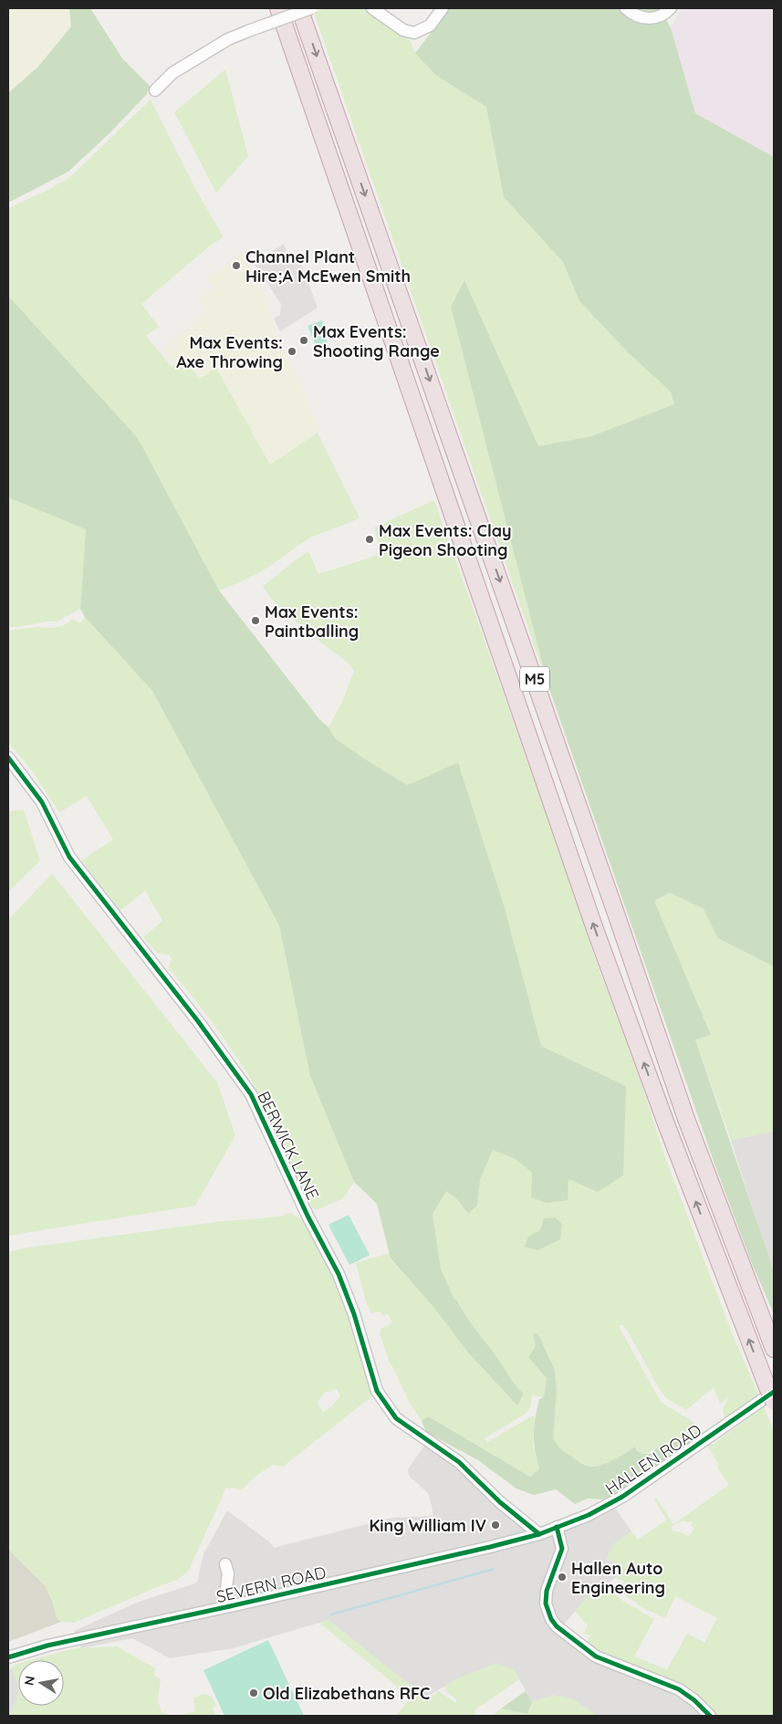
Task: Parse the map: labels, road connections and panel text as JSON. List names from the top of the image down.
{
  "streets": {
    "highway": ["M5"],
    "street": ["BERWICK LANE", "HALLEN ROAD", "SEVERN ROAD"]
  },
  "crossings": [
    ["M5", "HALLEN ROAD"],
    ["BERWICK LANE", "HALLEN ROAD"],
    ["BERWICK LANE", "SEVERN ROAD"],
    ["HALLEN ROAD", "SEVERN ROAD"]
  ],
  "places": [
    "Channel Plant Hire;A McEwen Smith",
    "Max Events: Shooting Range",
    "Max Events: Axe Throwing",
    "Max Events: Clay Pigeon Shooting",
    "Max Events: Paintballing",
    "King William IV",
    "Hallen Auto Engineering",
    "Old Elizabethans RFC"
  ],
  "north": "left"
}
